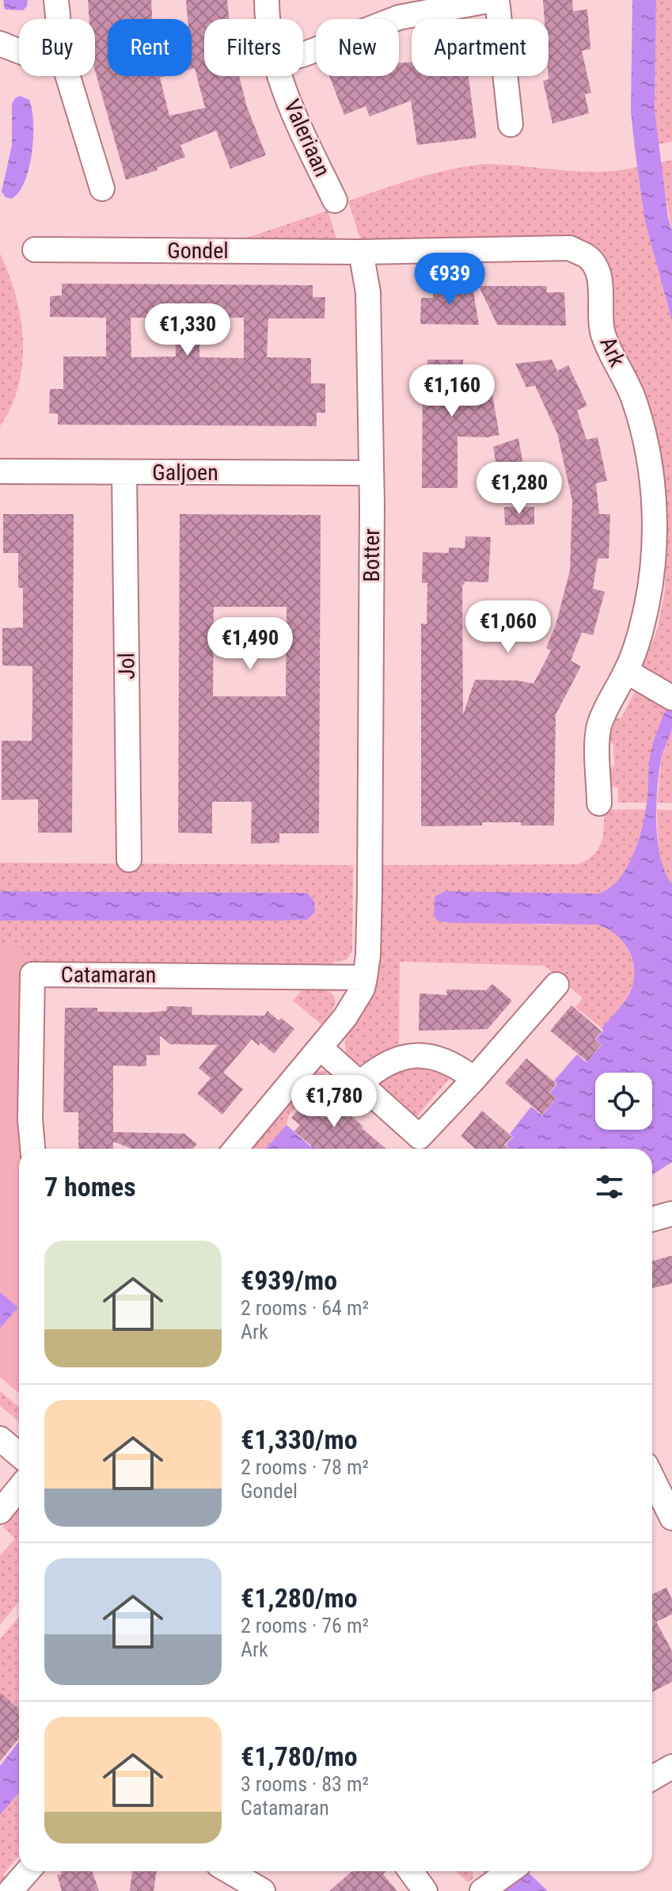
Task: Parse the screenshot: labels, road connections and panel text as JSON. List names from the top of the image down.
{
  "streets": {
    "street": [
      "Valeriaan",
      "Gondel",
      "Ark",
      "Galjoen",
      "Botter",
      "Jol",
      "Catamaran"
    ]
  },
  "crossings": [
    ["Gondel", "Ark"],
    ["Gondel", "Botter"],
    ["Ark", "Botter"],
    ["Galjoen", "Botter"],
    ["Galjoen", "Jol"],
    ["Botter", "Catamaran"]
  ],
  "page": {
    "chip": [
      "Buy",
      "Rent",
      "Filters",
      "New",
      "Apartment"
    ],
    "price": [
      "€939",
      "€1,330",
      "€1,160",
      "€1,280",
      "€1,060",
      "€1,490",
      "€1,780"
    ],
    "heading": "7 homes",
    "list": [
      {
        "name": "€939/mo",
        "note": "2 rooms · 64 m² · Ark"
      },
      {
        "name": "€1,330/mo",
        "note": "2 rooms · 78 m² · Gondel"
      },
      {
        "name": "€1,280/mo",
        "note": "2 rooms · 76 m² · Ark"
      },
      {
        "name": "€1,780/mo",
        "note": "3 rooms · 83 m² · Catamaran"
      }
    ]
  }
}
